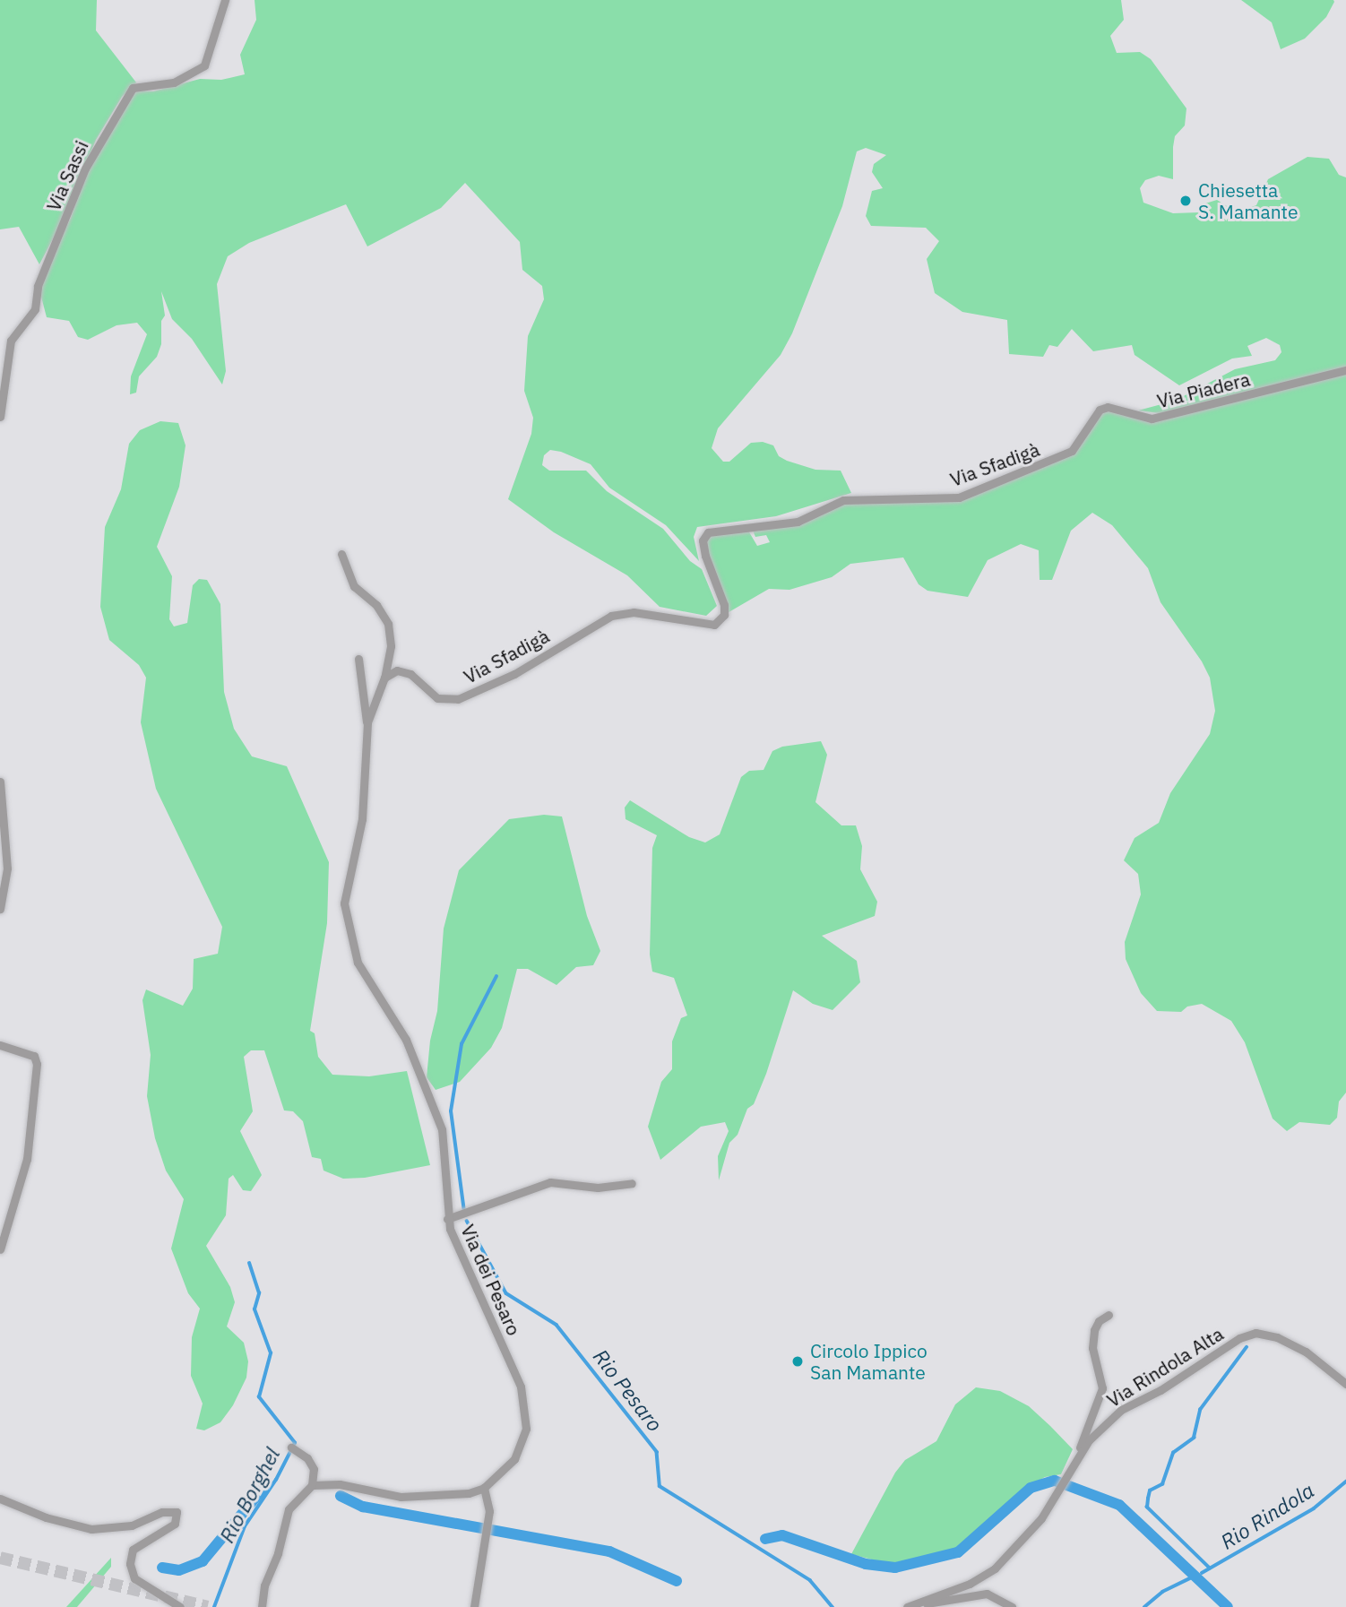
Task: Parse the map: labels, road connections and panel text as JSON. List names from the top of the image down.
{
  "streets": {
    "street": [
      "Via Sassi",
      "Via Piadera",
      "Via Sfadigà",
      "Via dei Pesaro",
      "Via Rindola Alta"
    ]
  },
  "crossings": [
    ["Via Piadera", "Via Sfadigà"]
  ],
  "water": ["Rio Pesaro", "Rio Borghel", "Rio Rindola"],
  "places": ["Chiesetta S. Mamante", "Circolo Ippico San Mamante"]
}
